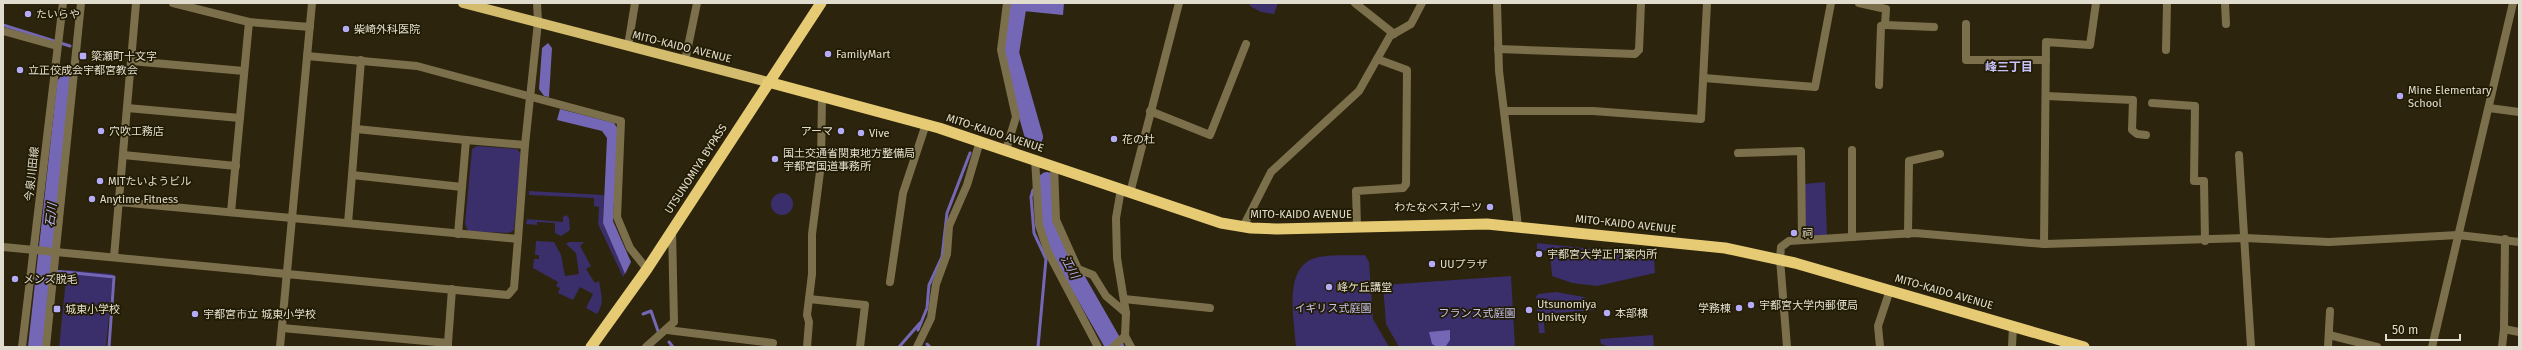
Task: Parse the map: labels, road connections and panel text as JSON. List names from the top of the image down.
{
  "streets": {
    "highway": ["MITO-KAIDO AVENUE", "UTSUNOMIYA BYPASS"],
    "street": ["今泉川田線"]
  },
  "crossings": [
    ["MITO-KAIDO AVENUE", "UTSUNOMIYA BYPASS"]
  ],
  "districts": ["峰三丁目"],
  "water": ["石川", "江川"],
  "parks": ["イギリス式庭園", "フランス式庭園"],
  "places": {
    "other": [
      "たいらや",
      "柴崎外科医院",
      "FamilyMart",
      "立正佼成会宇都宮教会",
      "Mine Elementary School",
      "穴吹工務店",
      "アーマ",
      "Vive",
      "花の杜",
      "国土交通省関東地方整備局 宇都宮国道事務所",
      "MITたいようビル",
      "Anytime Fitness",
      "わたなべスポーツ",
      "祠",
      "宇都宮大学正門案内所",
      "UUプラザ",
      "メンズ脱毛",
      "峰ケ丘講堂",
      "宇都宮大学内郵便局",
      "学務棟",
      "Utsunomiya University",
      "本部棟",
      "宇都宮市立 城東小学校"
    ],
    "transit": ["簗瀬町十文字", "城東小学校"]
  },
  "scale_bar": "50 m"
}
